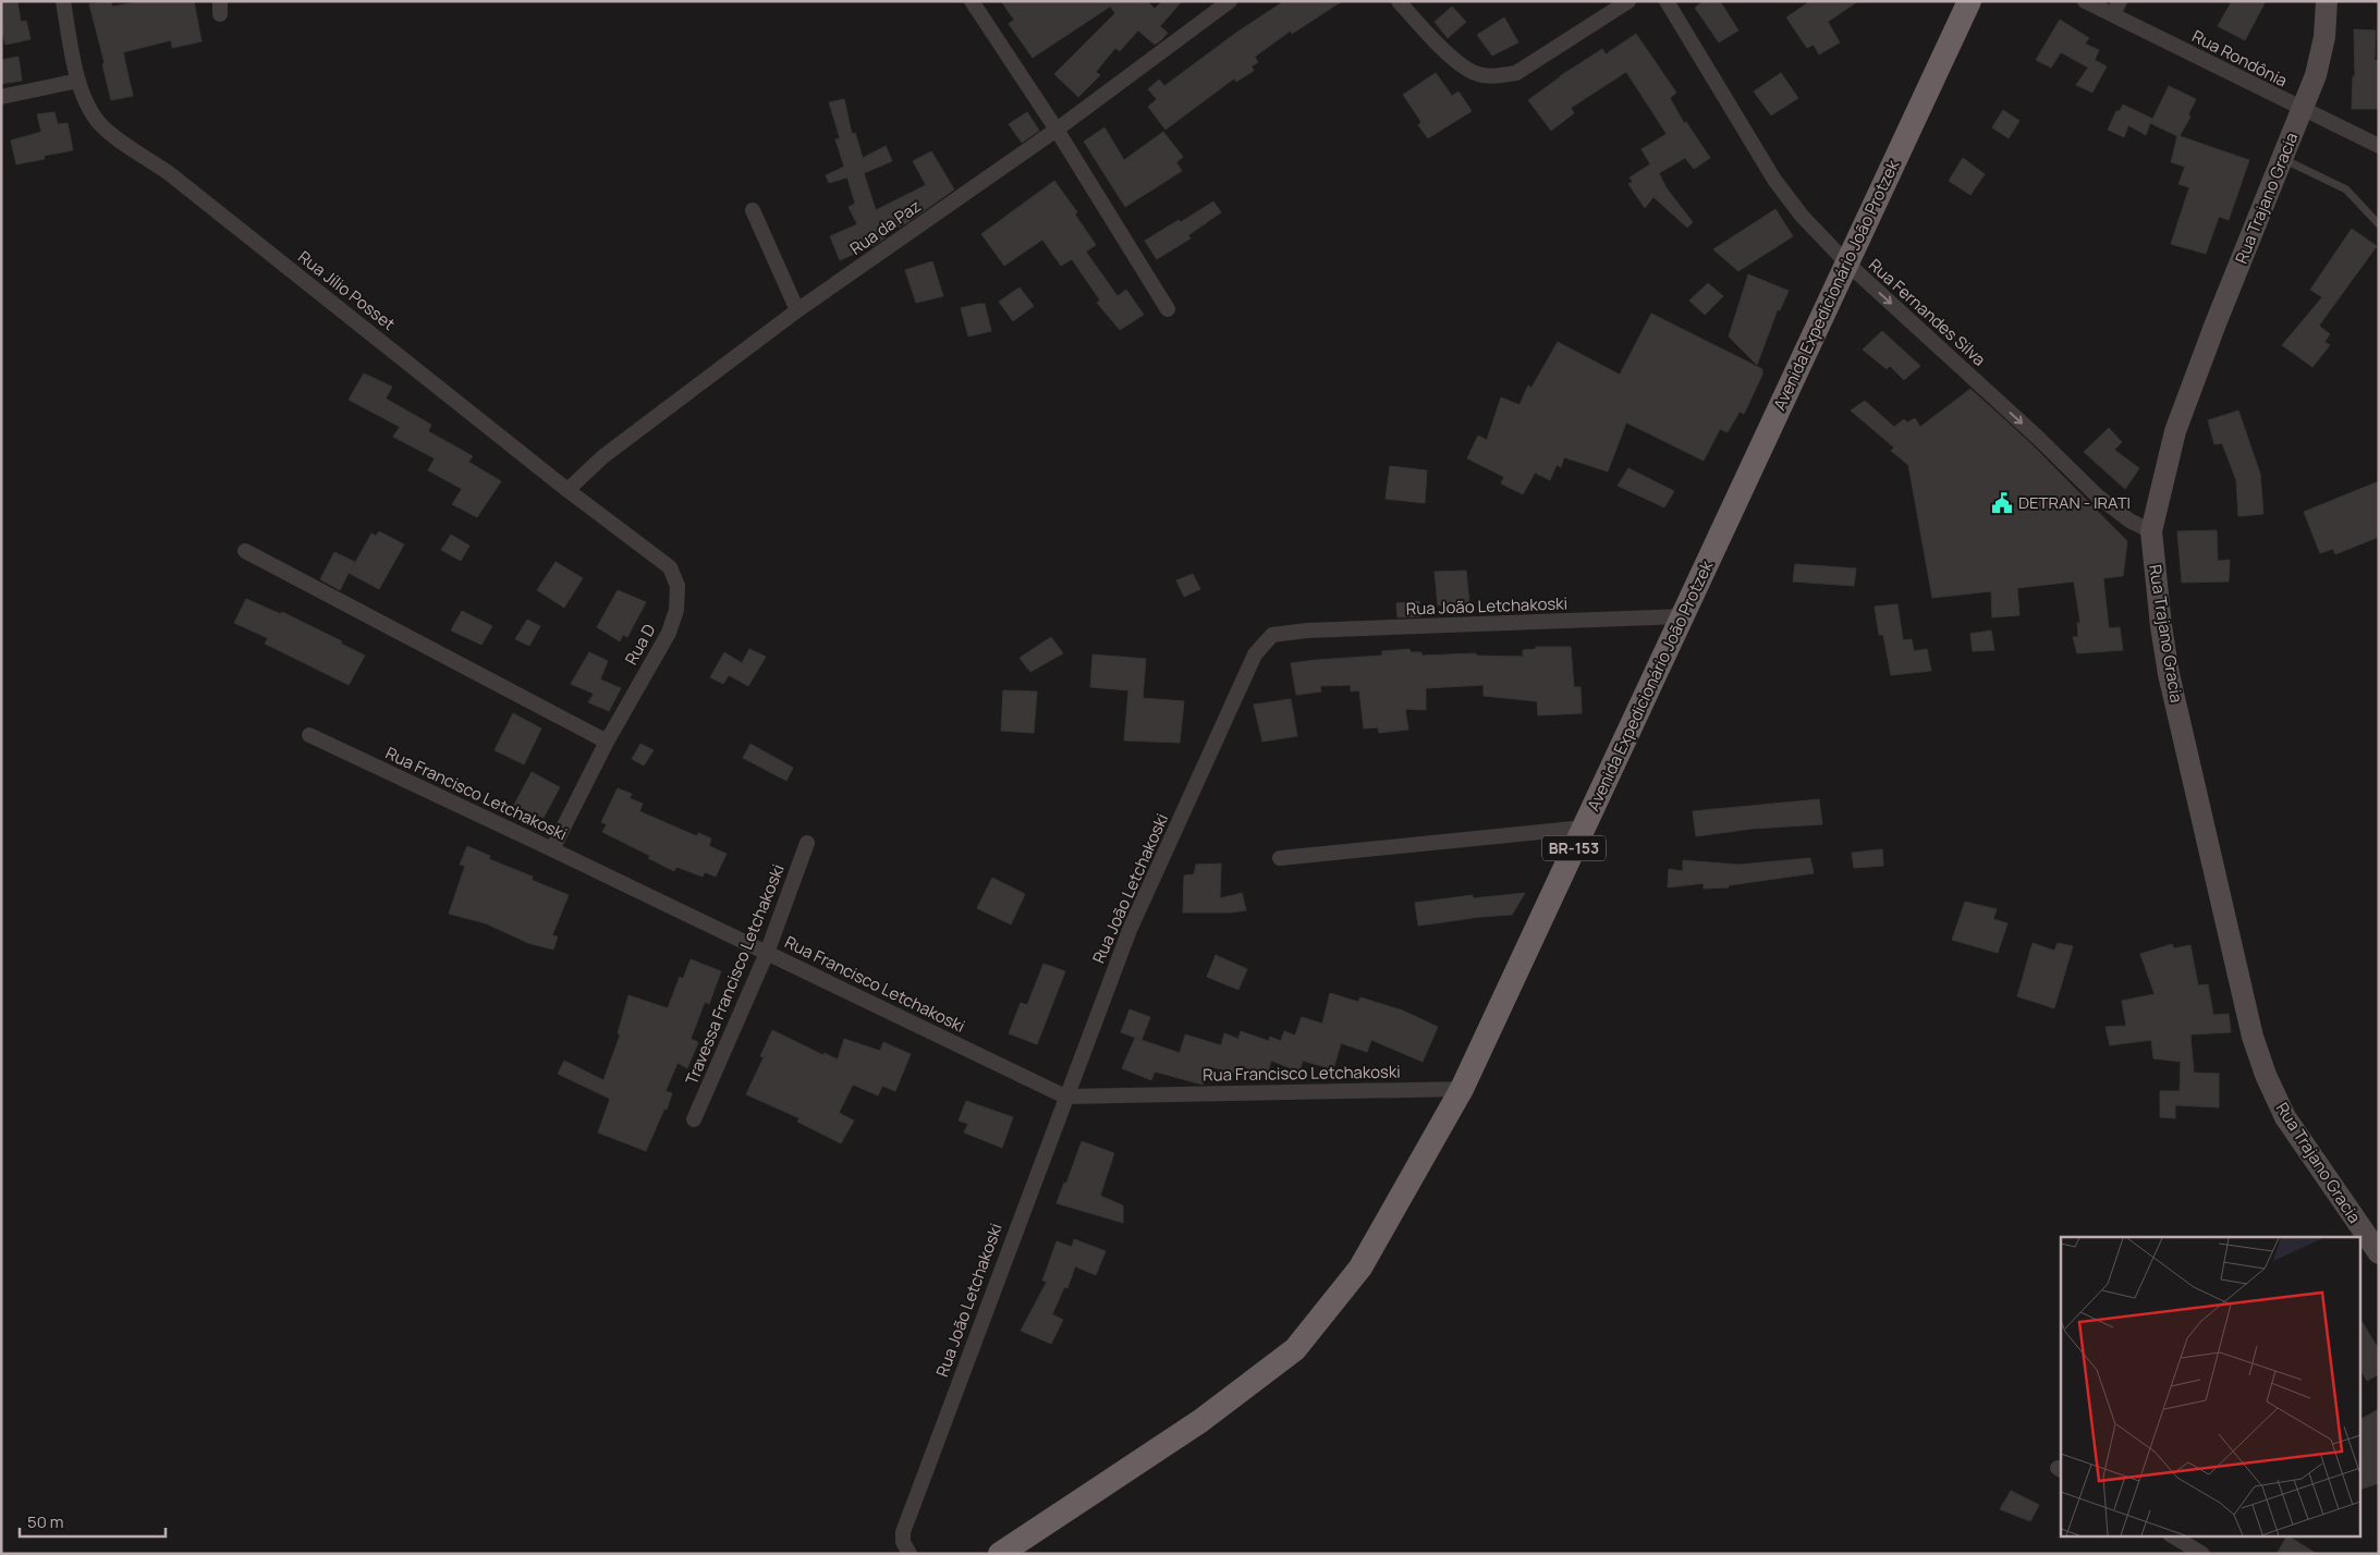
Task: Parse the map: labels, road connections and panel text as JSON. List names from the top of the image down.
{
  "streets": {
    "highway": ["Avenida Expedicionário João Protzek", "BR-153"],
    "main road": ["Rua Trajano Gracia"],
    "street": [
      "Rua Rondônia",
      "Rua da Paz",
      "Rua Jílio Posset",
      "Rua Fernandes Silva",
      "Rua João Letchakoski",
      "Rua D",
      "Rua Francisco Letchakoski",
      "Travessa Francisco Letchakoski"
    ]
  },
  "crossings": [
    ["Rua Rondônia", "Rua Trajano Gracia"],
    ["Rua Trajano Gracia", "Rua Fernandes Silva"],
    ["Rua da Paz", "Rua Jílio Posset"],
    ["Rua da Paz", "Rua D"],
    ["Avenida Expedicionário João Protzek", "Rua Fernandes Silva"],
    ["Avenida Expedicionário João Protzek", "Rua João Letchakoski"],
    ["Avenida Expedicionário João Protzek", "Rua Francisco Letchakoski"],
    ["Rua Jílio Posset", "Rua D"],
    ["Rua João Letchakoski", "Rua Francisco Letchakoski"],
    ["Rua D", "Rua Francisco Letchakoski"],
    ["Rua Francisco Letchakoski", "Travessa Francisco Letchakoski"]
  ],
  "one_way": ["Rua Fernandes Silva"],
  "places": {
    "public building": ["DETRAN - IRATI"]
  },
  "scale_bar": "50 m"
}
